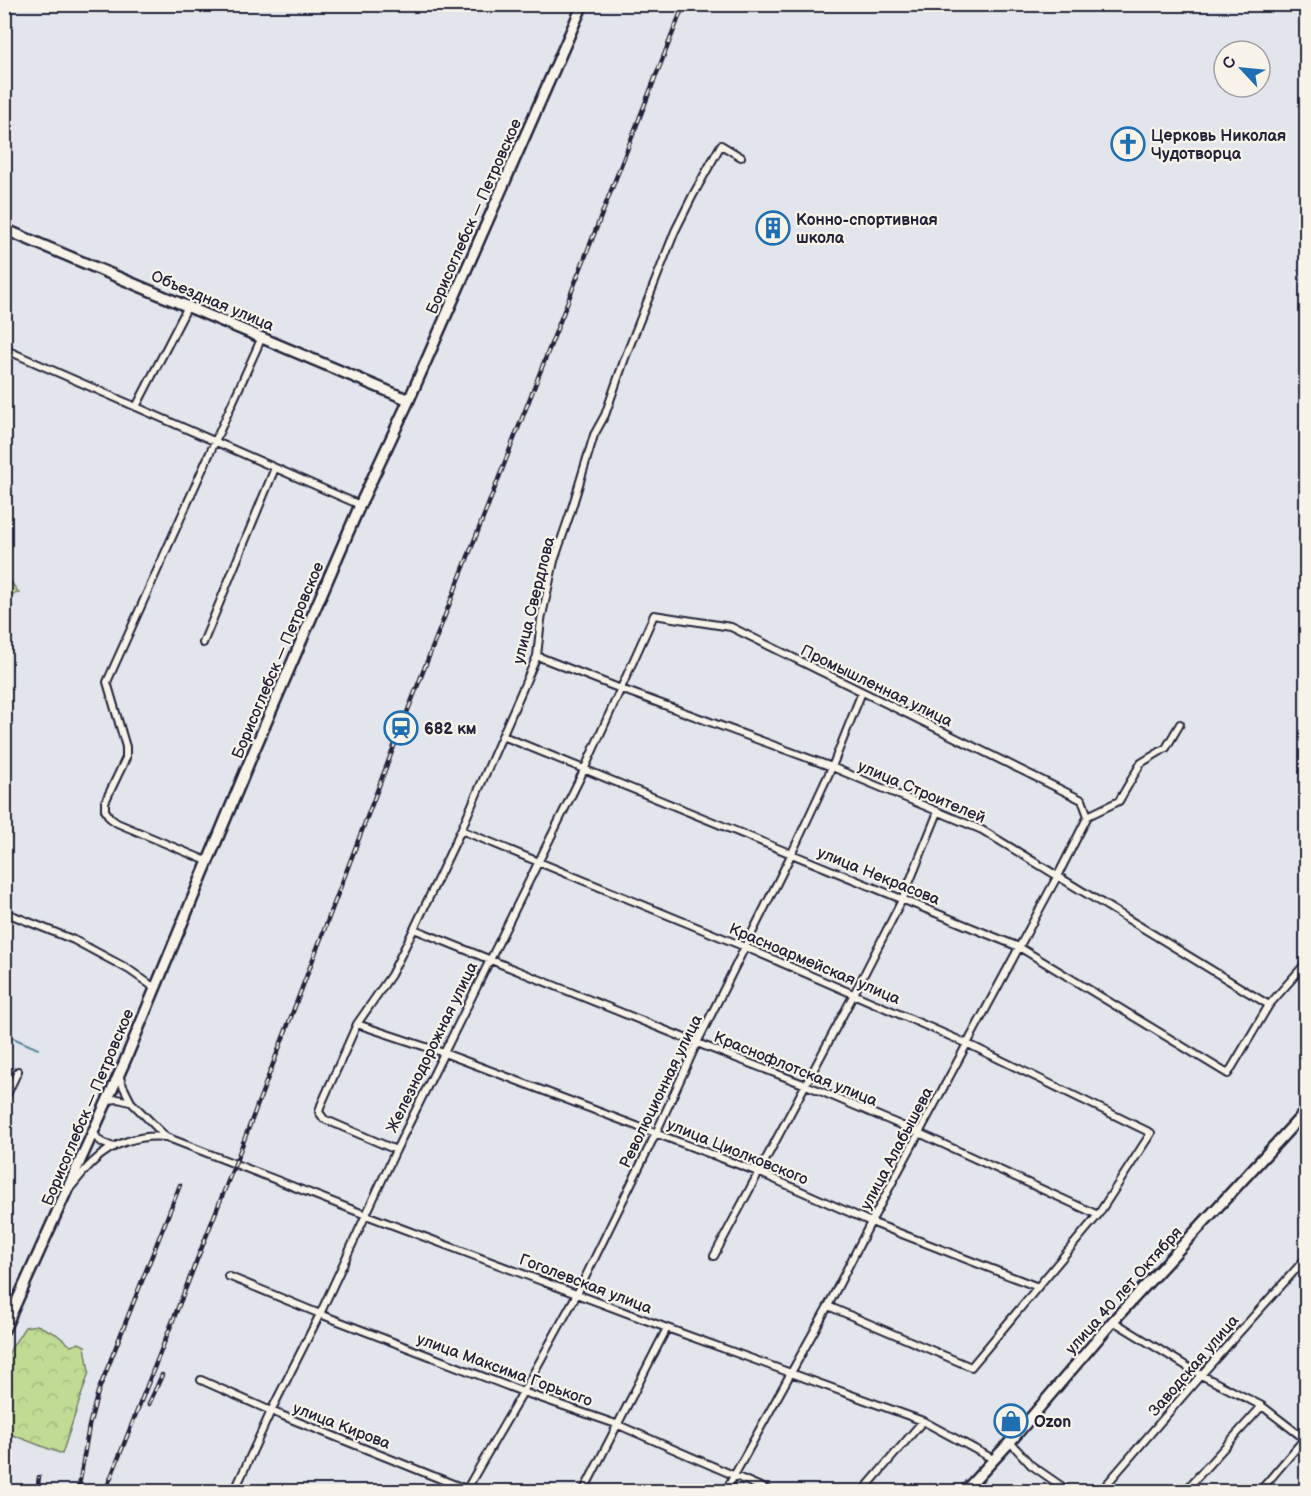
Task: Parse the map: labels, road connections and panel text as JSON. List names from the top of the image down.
{
  "streets": {
    "street": [
      "Борисоглебск — Петровское",
      "Объездная улица",
      "улица Свердлова",
      "Промышленная улица",
      "улица Строителей",
      "улица Некрасова",
      "Красноармейская улица",
      "Железнодорожная улица",
      "Краснофлотская улица",
      "Революционная улица",
      "улица Алабышева",
      "улица Циолковского",
      "Гоголевская улица",
      "улица 40 лет Октября",
      "Заводская улица",
      "улица Максима Горького",
      "улица Кирова"
    ]
  },
  "crossings": [
    ["Борисоглебск — Петровское", "Объездная улица"],
    ["улица Свердлова", "улица Строителей"],
    ["улица Свердлова", "улица Некрасова"],
    ["улица Свердлова", "Красноармейская улица"],
    ["улица Свердлова", "Железнодорожная улица"],
    ["улица Свердлова", "Краснофлотская улица"],
    ["улица Свердлова", "улица Циолковского"],
    ["Промышленная улица", "Железнодорожная улица"],
    ["Промышленная улица", "Революционная улица"],
    ["Промышленная улица", "улица Алабышева"],
    ["улица Строителей", "улица Некрасова"],
    ["улица Строителей", "Железнодорожная улица"],
    ["улица Строителей", "Революционная улица"],
    ["улица Строителей", "улица Алабышева"],
    ["улица Некрасова", "Железнодорожная улица"],
    ["улица Некрасова", "Революционная улица"],
    ["улица Некрасова", "улица Алабышева"],
    ["Красноармейская улица", "Железнодорожная улица"],
    ["Красноармейская улица", "Краснофлотская улица"],
    ["Красноармейская улица", "Революционная улица"],
    ["Красноармейская улица", "улица Алабышева"],
    ["Железнодорожная улица", "Краснофлотская улица"],
    ["Железнодорожная улица", "улица Циолковского"],
    ["Железнодорожная улица", "Гоголевская улица"],
    ["Железнодорожная улица", "улица Максима Горького"],
    ["Железнодорожная улица", "улица Кирова"],
    ["Краснофлотская улица", "Революционная улица"],
    ["Краснофлотская улица", "улица Алабышева"],
    ["Революционная улица", "улица Циолковского"],
    ["Революционная улица", "Гоголевская улица"],
    ["Революционная улица", "улица Максима Горького"],
    ["Революционная улица", "улица Кирова"],
    ["улица Алабышева", "улица Циолковского"],
    ["улица Алабышева", "Гоголевская улица"],
    ["улица Алабышева", "улица Максима Горького"],
    ["Гоголевская улица", "улица 40 лет Октября"]
  ],
  "places": {
    "church": ["Церковь Николая Чудотворца"],
    "building": ["Конно-спортивная школа"],
    "station": ["682 км"],
    "shop": ["Ozon"]
  },
  "north": "top left"
}
